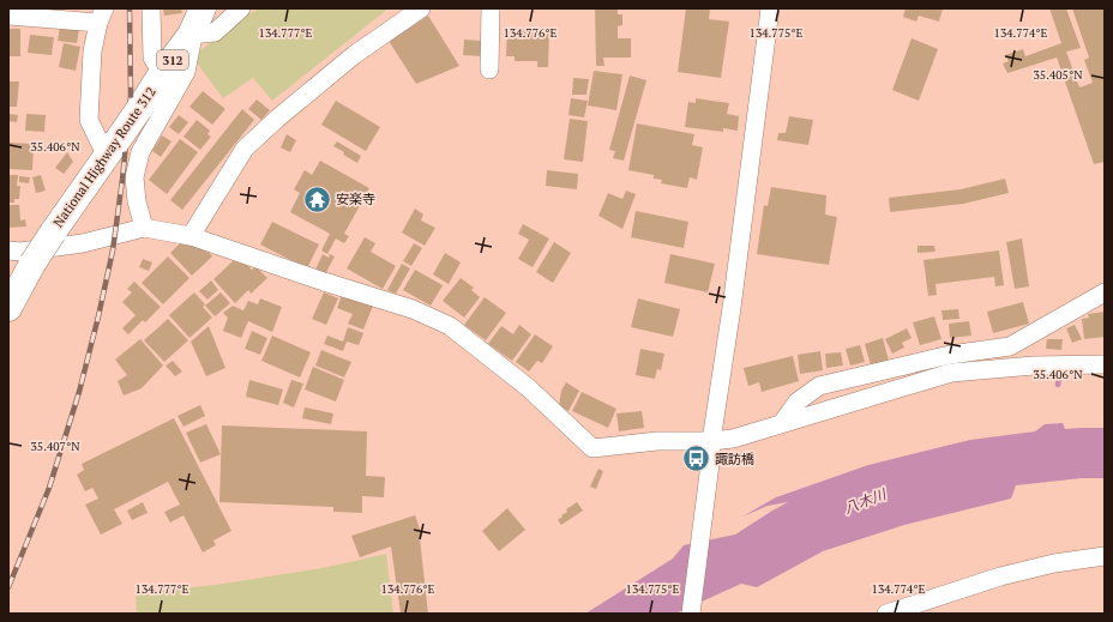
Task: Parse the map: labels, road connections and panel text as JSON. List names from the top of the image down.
{
  "streets": {
    "highway": ["312", "National Highway Route 312"]
  },
  "water": ["八木川"],
  "places": {
    "temple": ["安楽寺"],
    "bus stop": ["諏訪橋"]
  },
  "coordinates": [
    "134.777°E",
    "134.776°E",
    "134.775°E",
    "134.774°E",
    "35.405°N",
    "35.406°N",
    "35.407°N"
  ]
}
